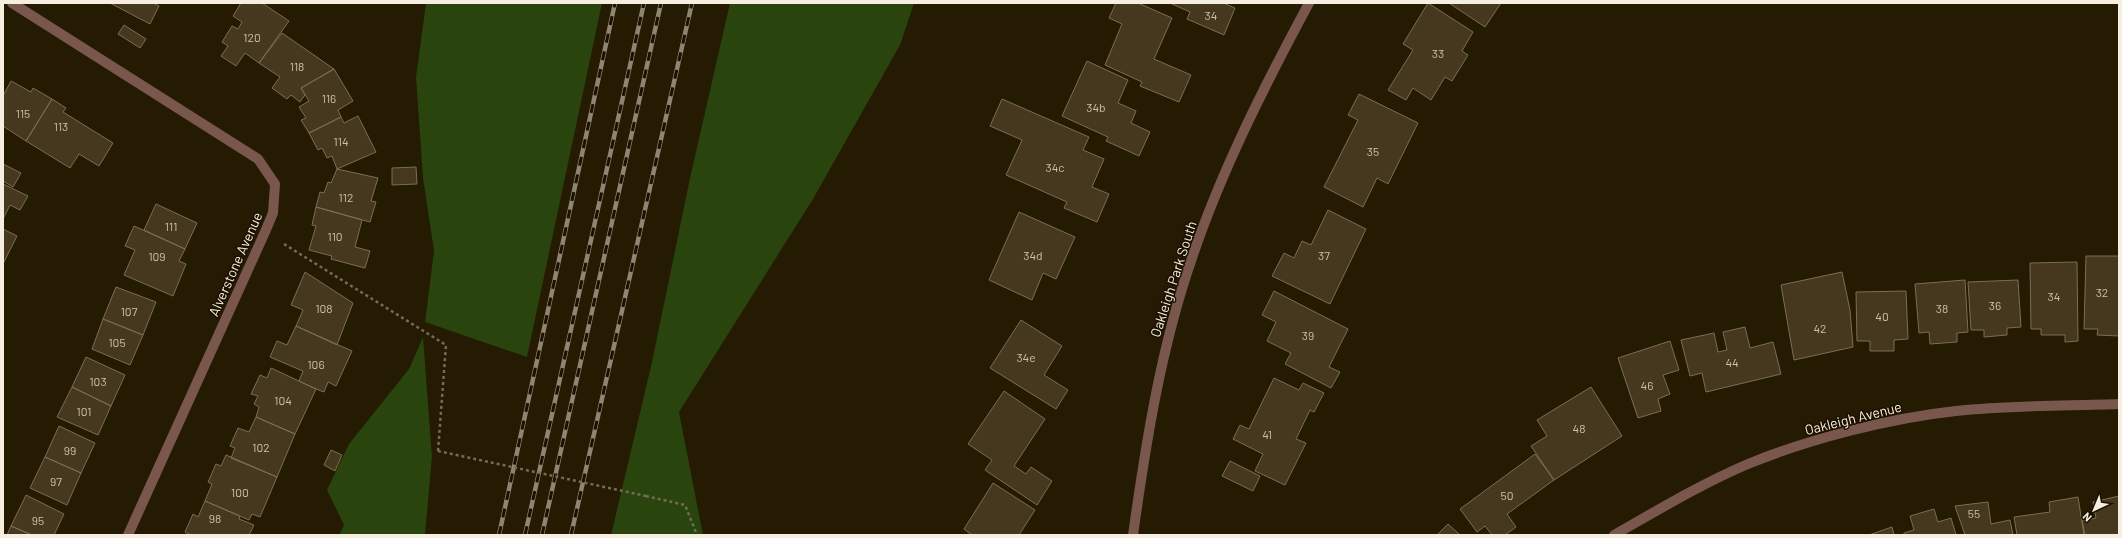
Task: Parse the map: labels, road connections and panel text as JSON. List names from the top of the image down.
{
  "streets": {
    "street": ["Alverstone Avenue", "Oakleigh Park South", "Oakleigh Avenue"]
  },
  "house_numbers": [
    "34",
    "120",
    "33",
    "118",
    "116",
    "34b",
    "115",
    "113",
    "114",
    "35",
    "34c",
    "112",
    "111",
    "110",
    "34d",
    "37",
    "109",
    "32",
    "34",
    "36",
    "108",
    "38",
    "107",
    "40",
    "42",
    "39",
    "105",
    "34e",
    "44",
    "106",
    "103",
    "46",
    "104",
    "101",
    "48",
    "41",
    "102",
    "99",
    "97",
    "100",
    "50",
    "55",
    "98",
    "95"
  ],
  "north": "bottom left"
}
